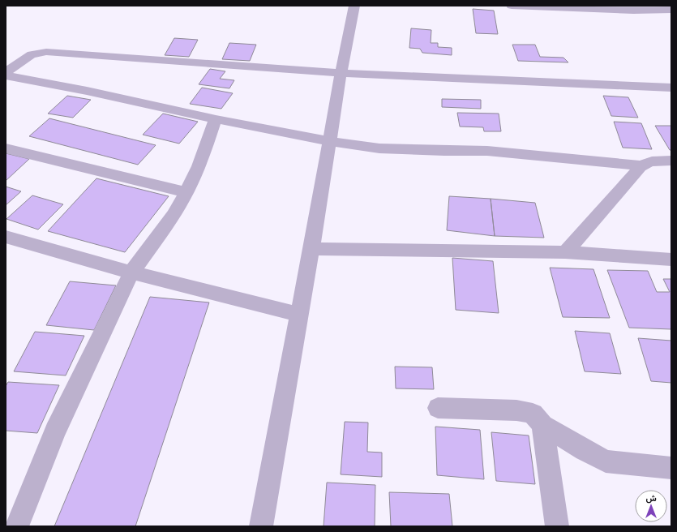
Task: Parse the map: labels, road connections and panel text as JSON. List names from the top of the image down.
{
  "north": "top"
}
